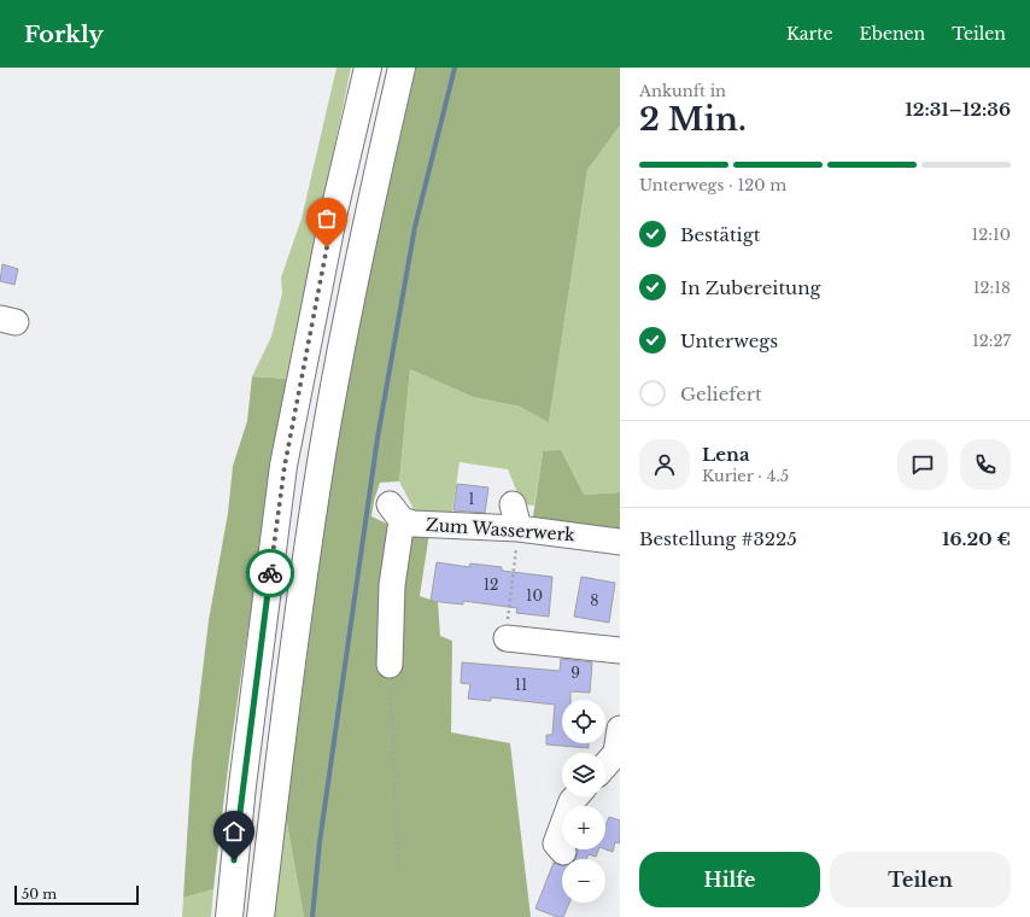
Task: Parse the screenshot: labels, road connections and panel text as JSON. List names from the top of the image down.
{
  "streets": {
    "street": ["Zum Wasserwerk"]
  },
  "house_numbers": [
    "1",
    "12",
    "10",
    "8",
    "9",
    "11"
  ],
  "scale_bar": "50 m",
  "page": {
    "header": "Forkly",
    "nav": ["Karte", "Ebenen", "Teilen"],
    "heading": ["2 Min.", "Ankunft in", "12:31–12:36"],
    "panel": [
      "Lena",
      "Kurier · 4.5",
      "Bestellung #3225",
      "16.20 €"
    ],
    "bar": "Unterwegs · 120 m",
    "list": [
      ["Bestätigt", "12:10"],
      ["In Zubereitung", "12:18"],
      ["Unterwegs", "12:27"],
      "Geliefert"
    ],
    "map_buttons": ["+", "−"],
    "buttons": ["Hilfe", "Teilen"],
    "scale": "50 m"
  }
}
